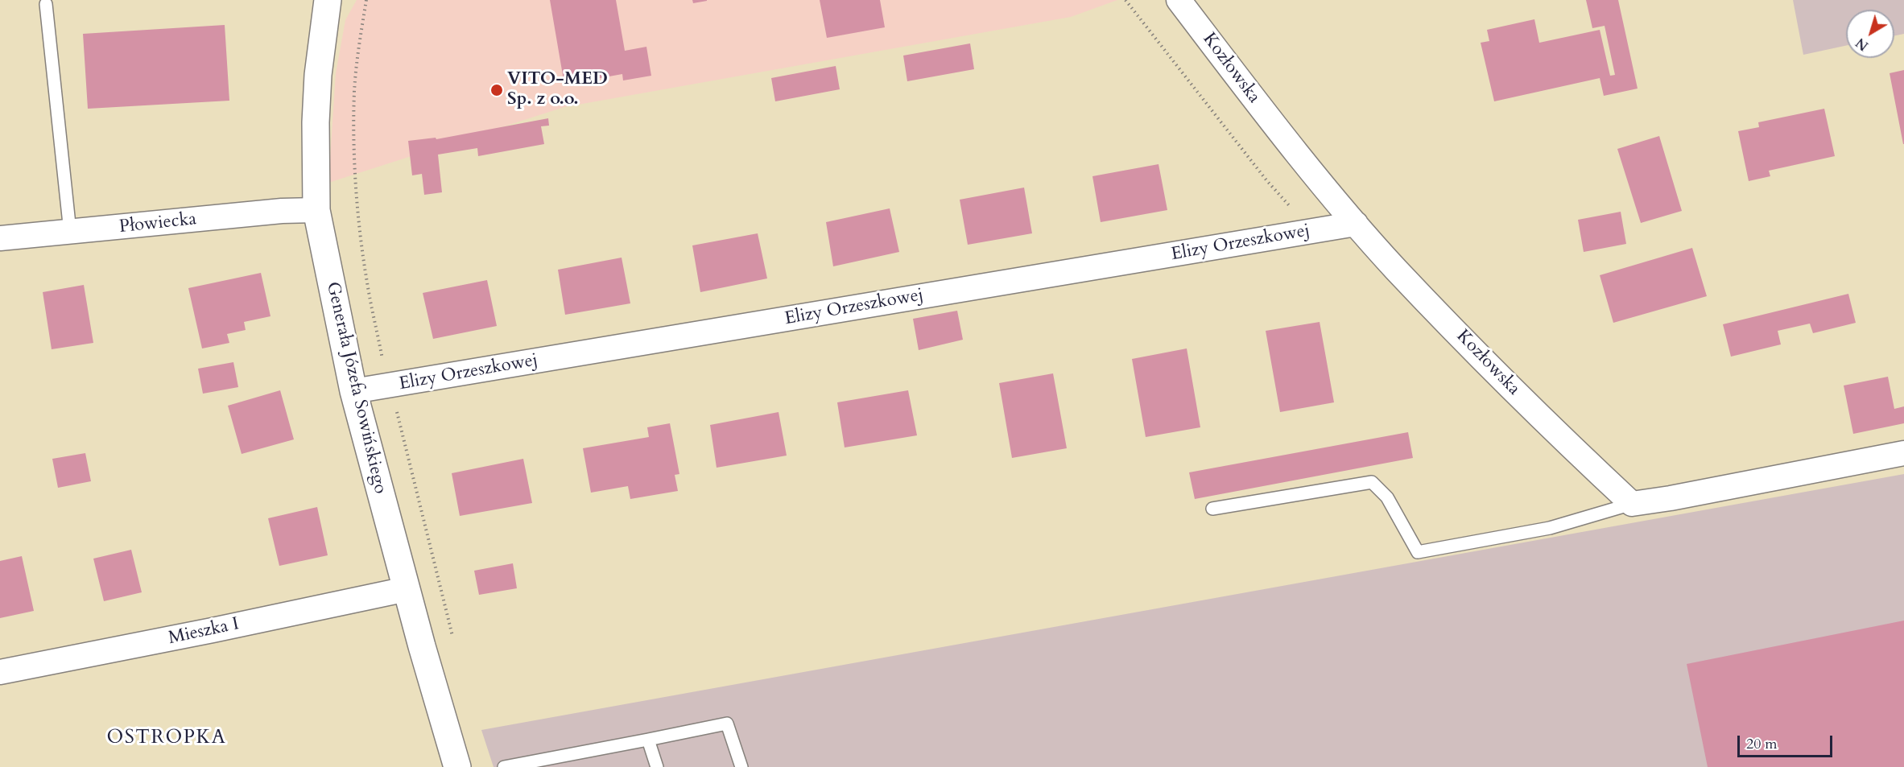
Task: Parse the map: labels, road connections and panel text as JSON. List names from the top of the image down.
{
  "streets": {
    "street": [
      "Kozłowska",
      "Płowiecka",
      "Elizy Orzeszkowej",
      "Generała Józefa Sowińskiego",
      "Mieszka I"
    ]
  },
  "crossings": [
    ["Kozłowska", "Elizy Orzeszkowej"],
    ["Płowiecka", "Generała Józefa Sowińskiego"],
    ["Elizy Orzeszkowej", "Generała Józefa Sowińskiego"],
    ["Generała Józefa Sowińskiego", "Mieszka I"]
  ],
  "districts": ["OSTROPKA"],
  "places": ["VITO-MED Sp. z o.o."],
  "scale_bar": "20 m",
  "north": "bottom left"
}
